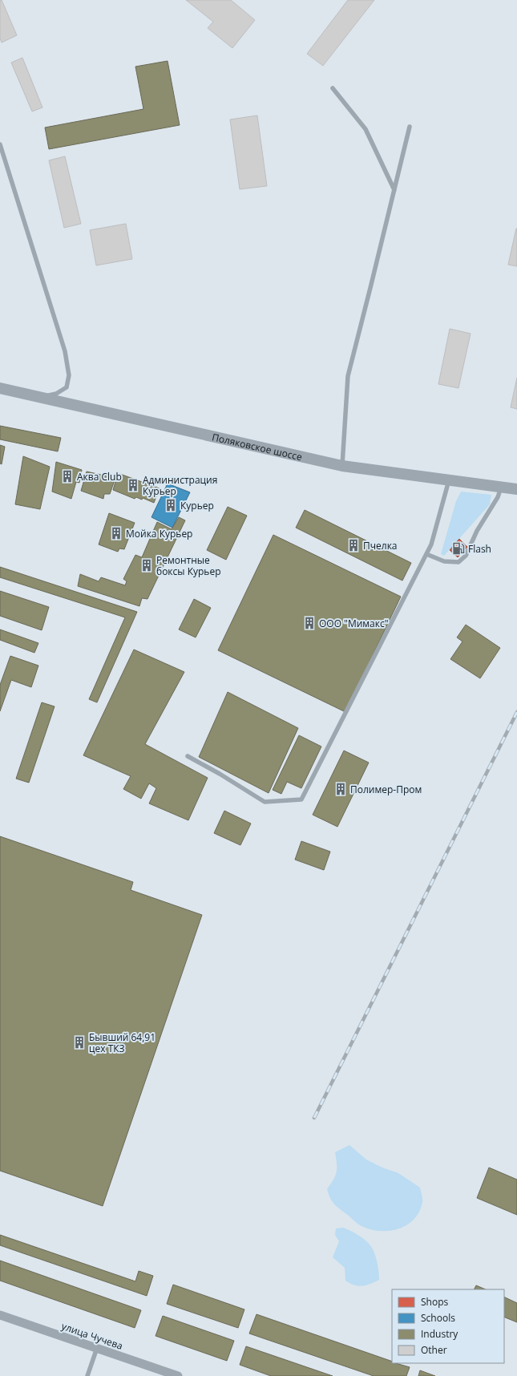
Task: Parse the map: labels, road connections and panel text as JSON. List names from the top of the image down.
{
  "streets": {
    "street": ["Поляковское шоссе", "улица Чучева"]
  },
  "places": {
    "building": [
      "Аква Club",
      "Администрация Курьер",
      "Курьер",
      "Мойка Курьер",
      "Пчелка",
      "Ремонтные боксы Курьер",
      "ООО \"Мимакс\"",
      "Полимер-Пром",
      "Бывший 64,91 цех ТКЗ"
    ],
    "fuel station": ["Flash"]
  },
  "legend": [
    "Shops",
    "Schools",
    "Industry",
    "Other"
  ]
}
